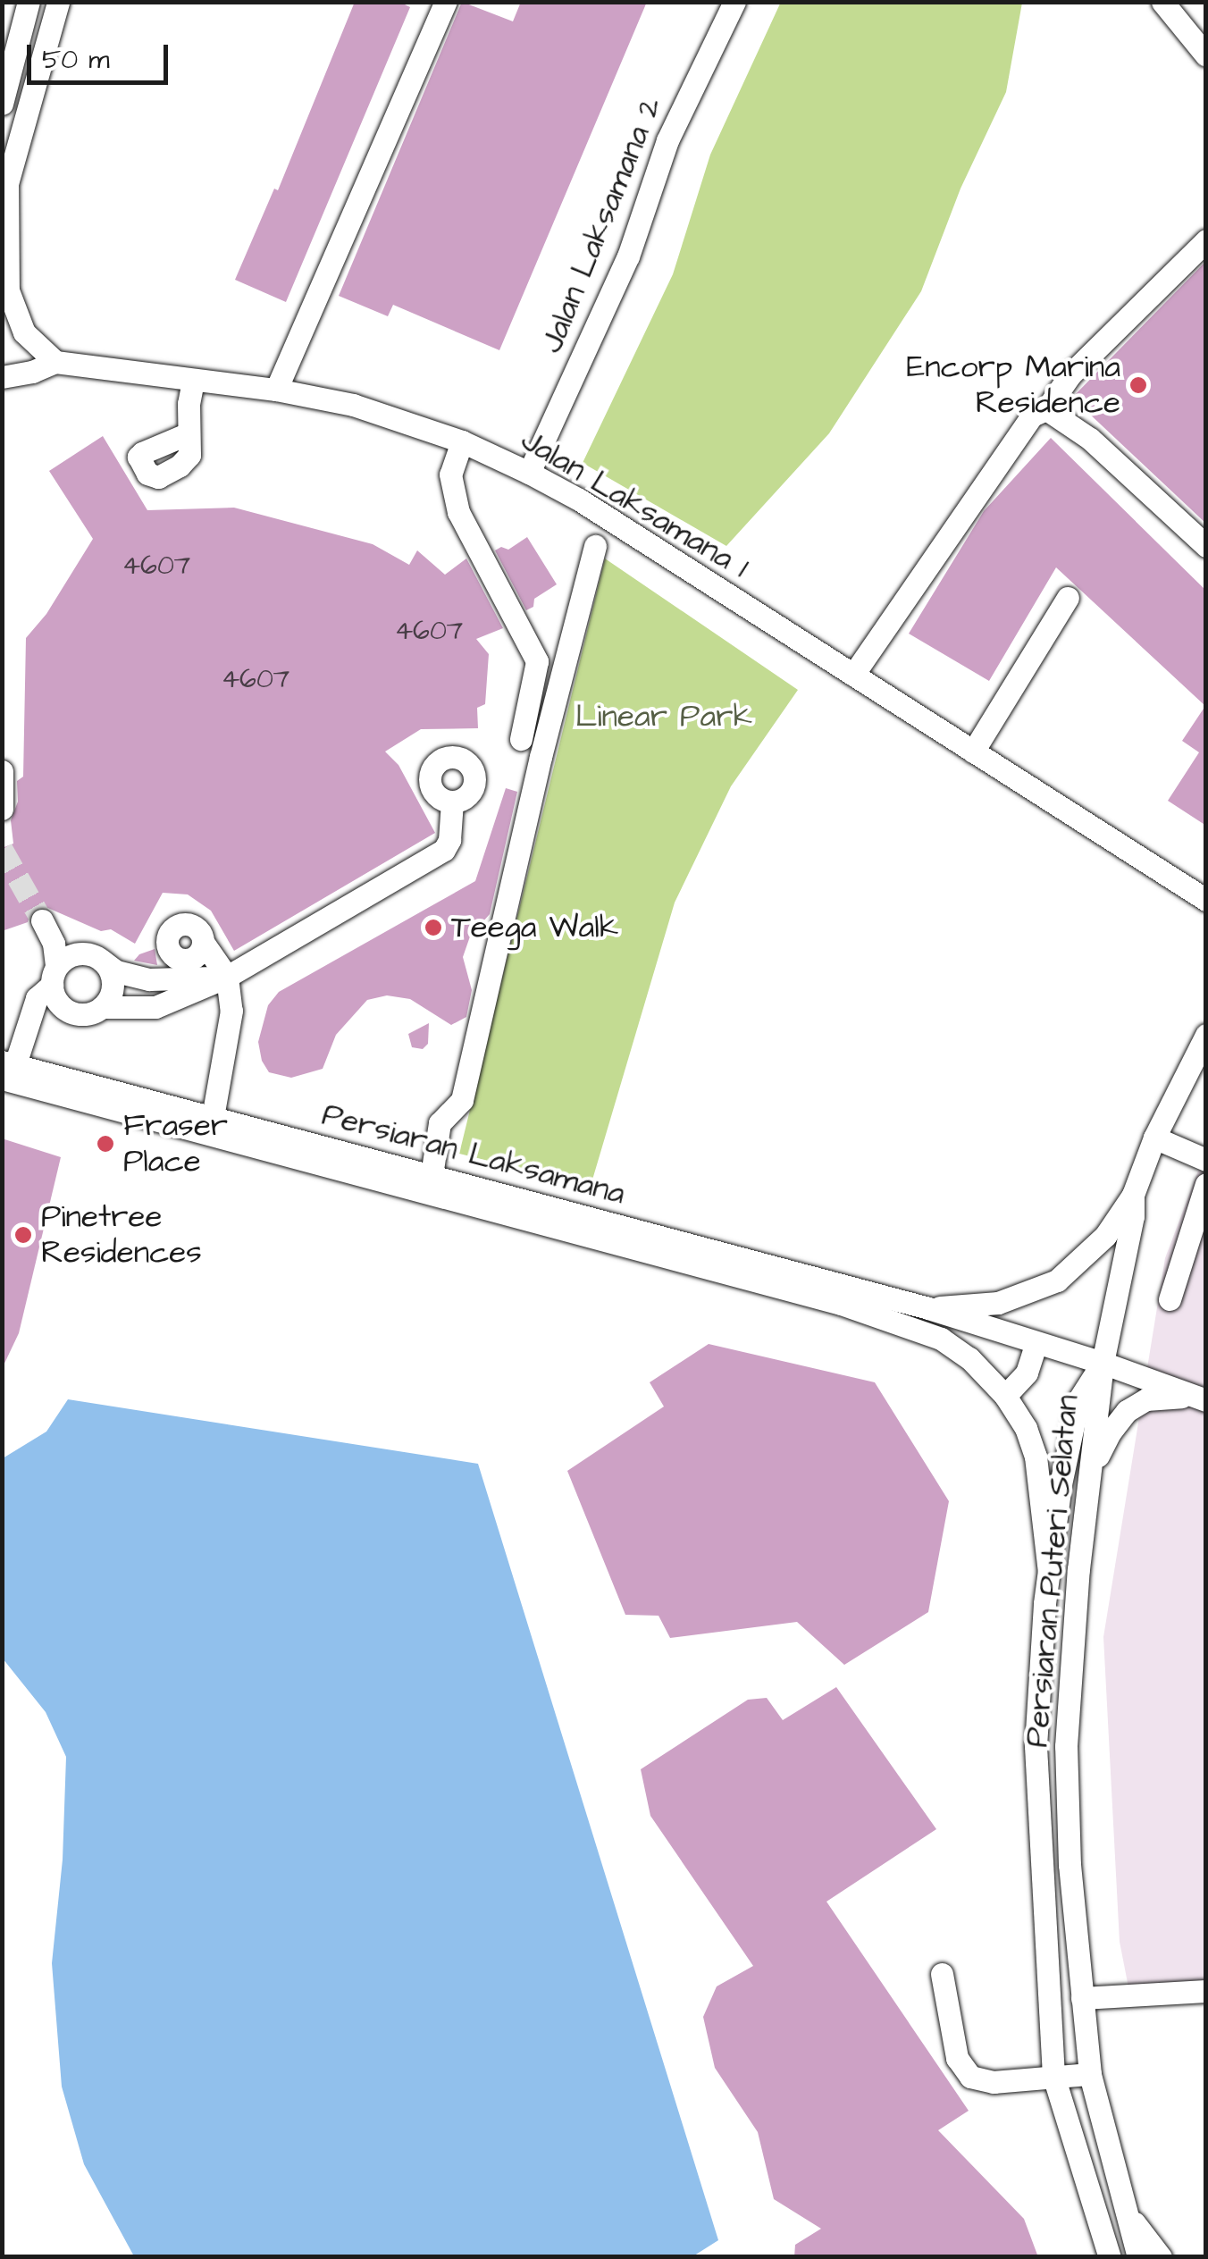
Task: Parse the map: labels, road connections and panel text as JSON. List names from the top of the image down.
{
  "streets": {
    "street": [
      "Jalan Laksamana 2",
      "Jalan Laksamana 1",
      "Persiaran Laksamana",
      "Persiaran Puteri Selatan"
    ]
  },
  "crossings": [
    ["Jalan Laksamana 2", "Jalan Laksamana 1"],
    ["Persiaran Laksamana", "Persiaran Puteri Selatan"]
  ],
  "parks": ["Linear Park"],
  "places": [
    "Encorp Marina Residence",
    "Teega Walk",
    "Fraser Place",
    "Pinetree Residences"
  ],
  "house_numbers": ["4607", "4607", "4607"],
  "scale_bar": "50 m"
}
